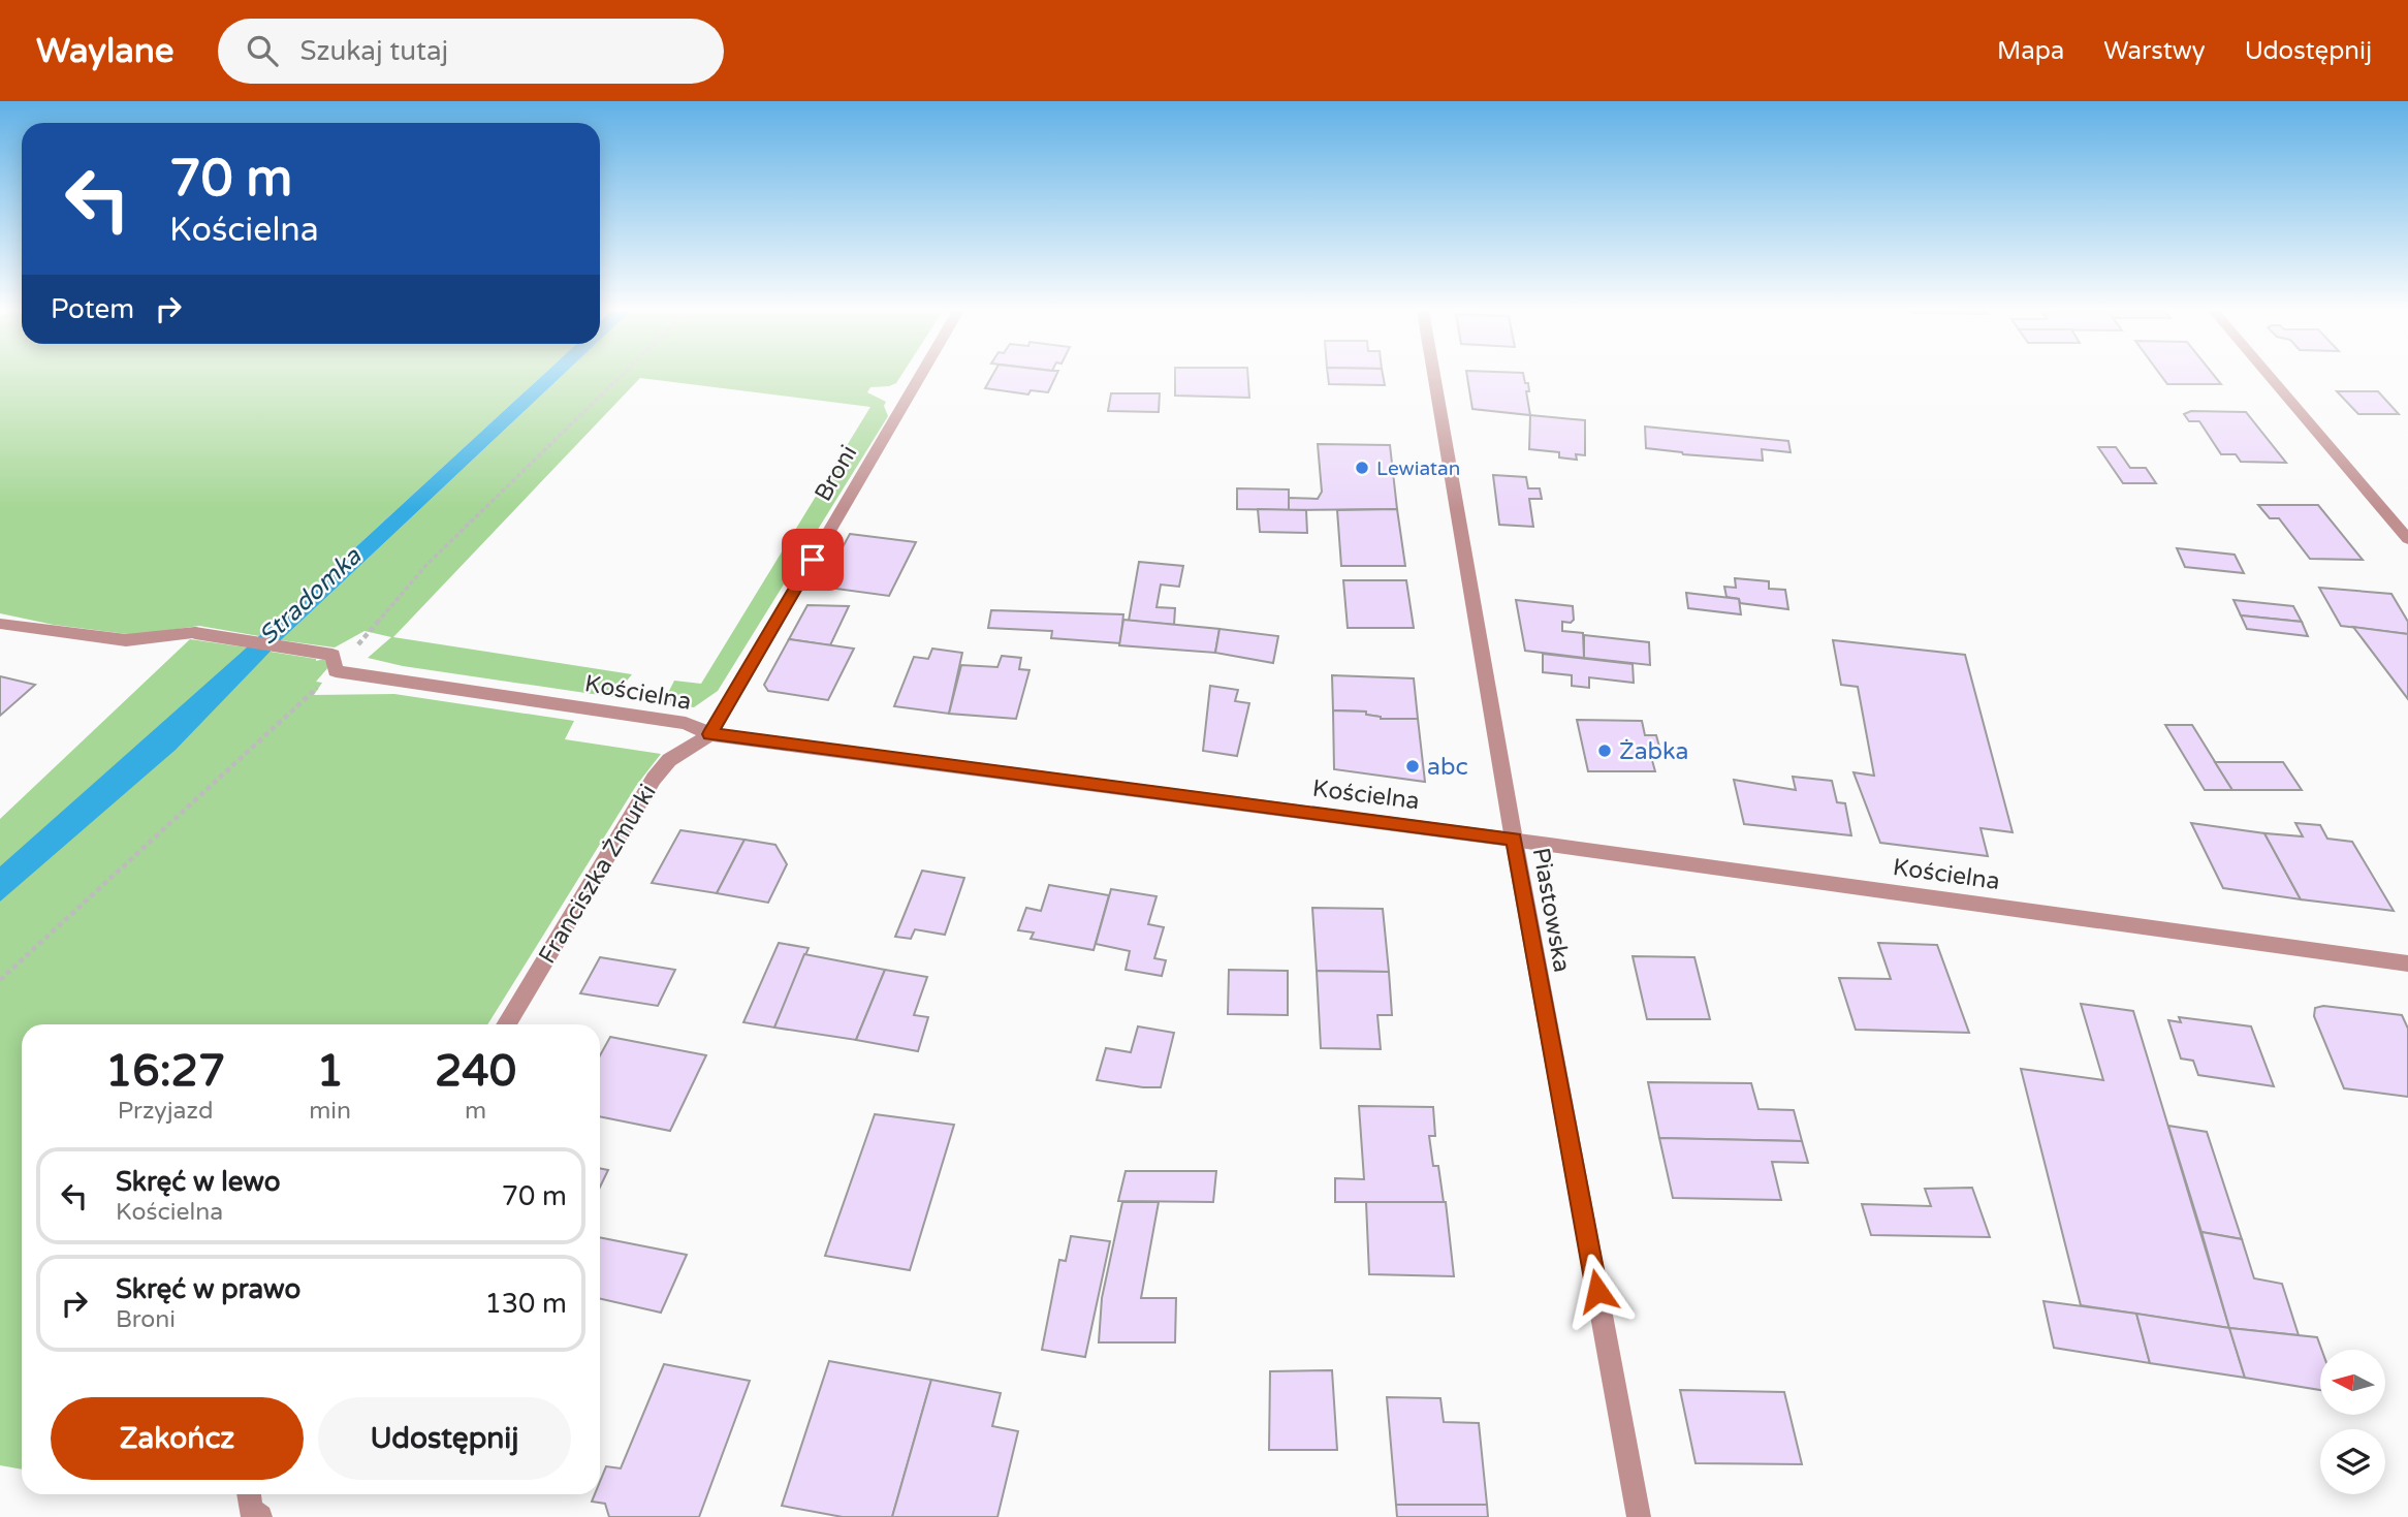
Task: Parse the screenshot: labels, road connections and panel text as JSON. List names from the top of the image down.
{
  "streets": {
    "street": [
      "Broni",
      "Kościelna",
      "Franciszka Żmurki",
      "Piastowska"
    ]
  },
  "crossings": [
    ["Broni", "Kościelna"],
    ["Broni", "Franciszka Żmurki"],
    ["Kościelna", "Franciszka Żmurki"],
    ["Kościelna", "Piastowska"]
  ],
  "water": ["Stradomka"],
  "places": ["Lewiatan", "Żabka", "abc"],
  "north": "left",
  "page": {
    "header": "Waylane",
    "search": "Szukaj tutaj",
    "nav": ["Mapa", "Warstwy", "Udostępnij"],
    "turn": ["70 m", "Kościelna"],
    "then": "Potem",
    "eta": [
      "16:27",
      "Przyjazd",
      "1",
      "min",
      "240",
      "m"
    ],
    "list": [
      {
        "name": "Skręć w lewo",
        "note": "Kościelna",
        "value": "70 m"
      },
      {
        "name": "Skręć w prawo",
        "note": "Broni",
        "value": "130 m"
      }
    ],
    "buttons": ["Zakończ", "Udostępnij"]
  }
}
